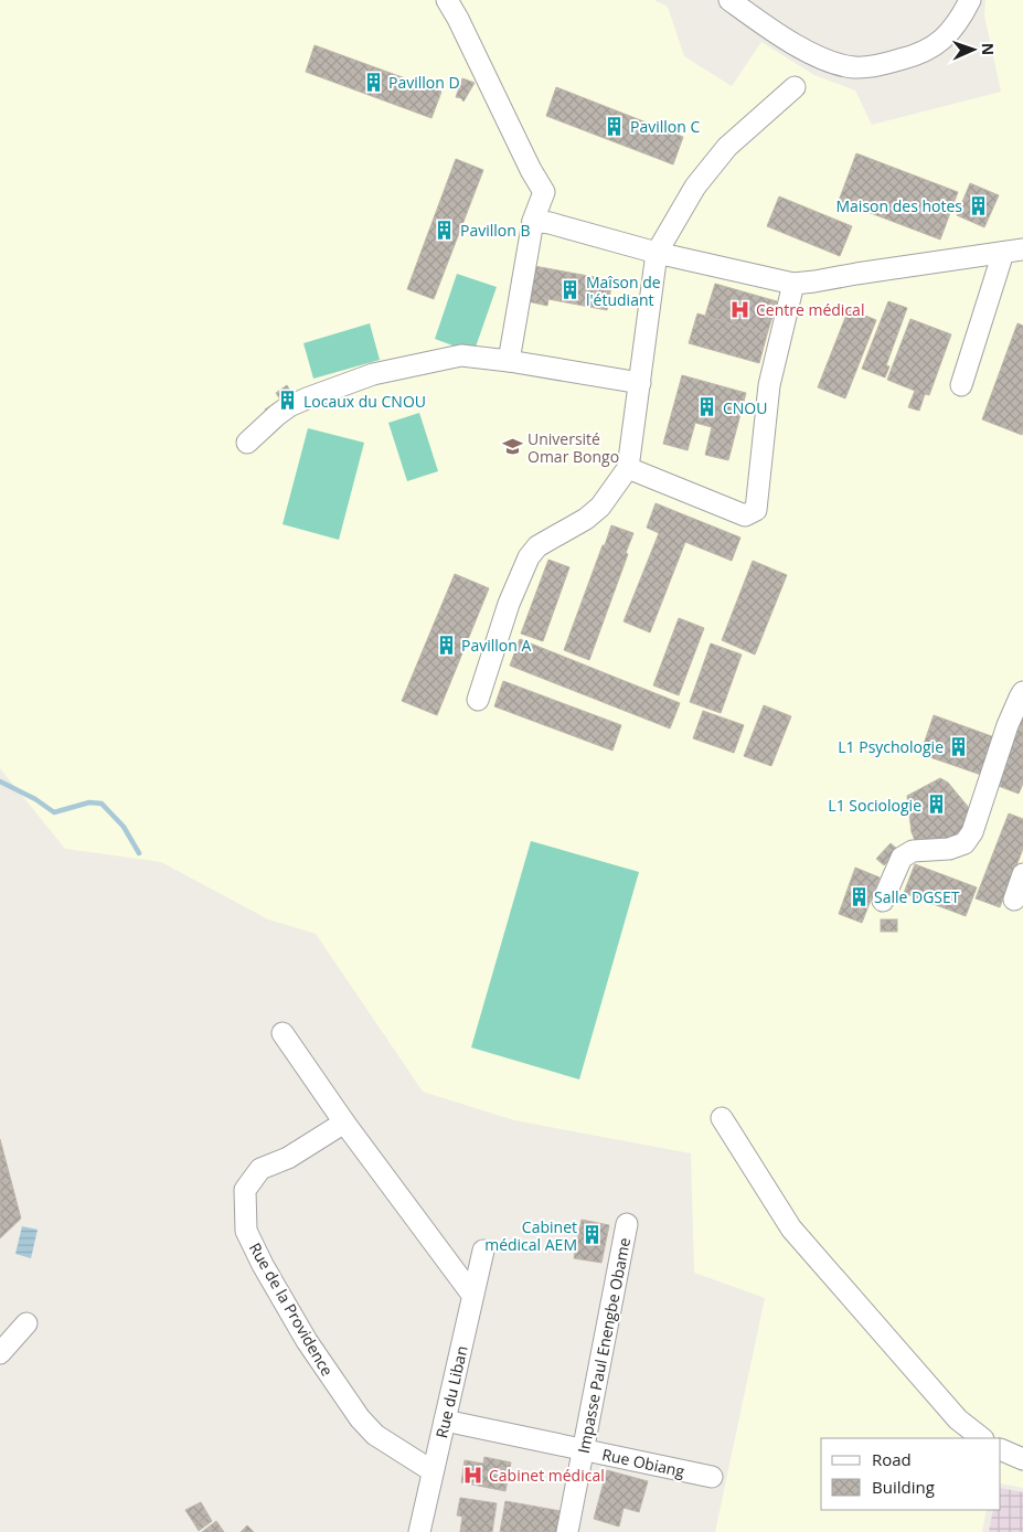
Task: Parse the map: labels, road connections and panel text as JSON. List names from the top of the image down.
{
  "streets": {
    "street": [
      "Rue de la Providence",
      "Impasse Paul Enengbe Obame",
      "Rue du Liban",
      "Rue Obiang"
    ]
  },
  "crossings": [
    ["Rue de la Providence", "Rue du Liban"],
    ["Impasse Paul Enengbe Obame", "Rue Obiang"],
    ["Rue du Liban", "Rue Obiang"]
  ],
  "places": {
    "building": [
      "Pavillon D",
      "Pavillon C",
      "Maison des hotes",
      "Pavillon B",
      "Maîson de l'étudiant",
      "Locaux du CNOU",
      "CNOU",
      "Pavillon A",
      "L1 Psychologie",
      "L1 Sociologie",
      "Salle DGSET",
      "Cabinet médical AEM"
    ],
    "hospital": ["Centre médical", "Cabinet médical"],
    "school or university": ["Université Omar Bongo"]
  },
  "legend": ["Road", "Building"],
  "north": "right"
}
